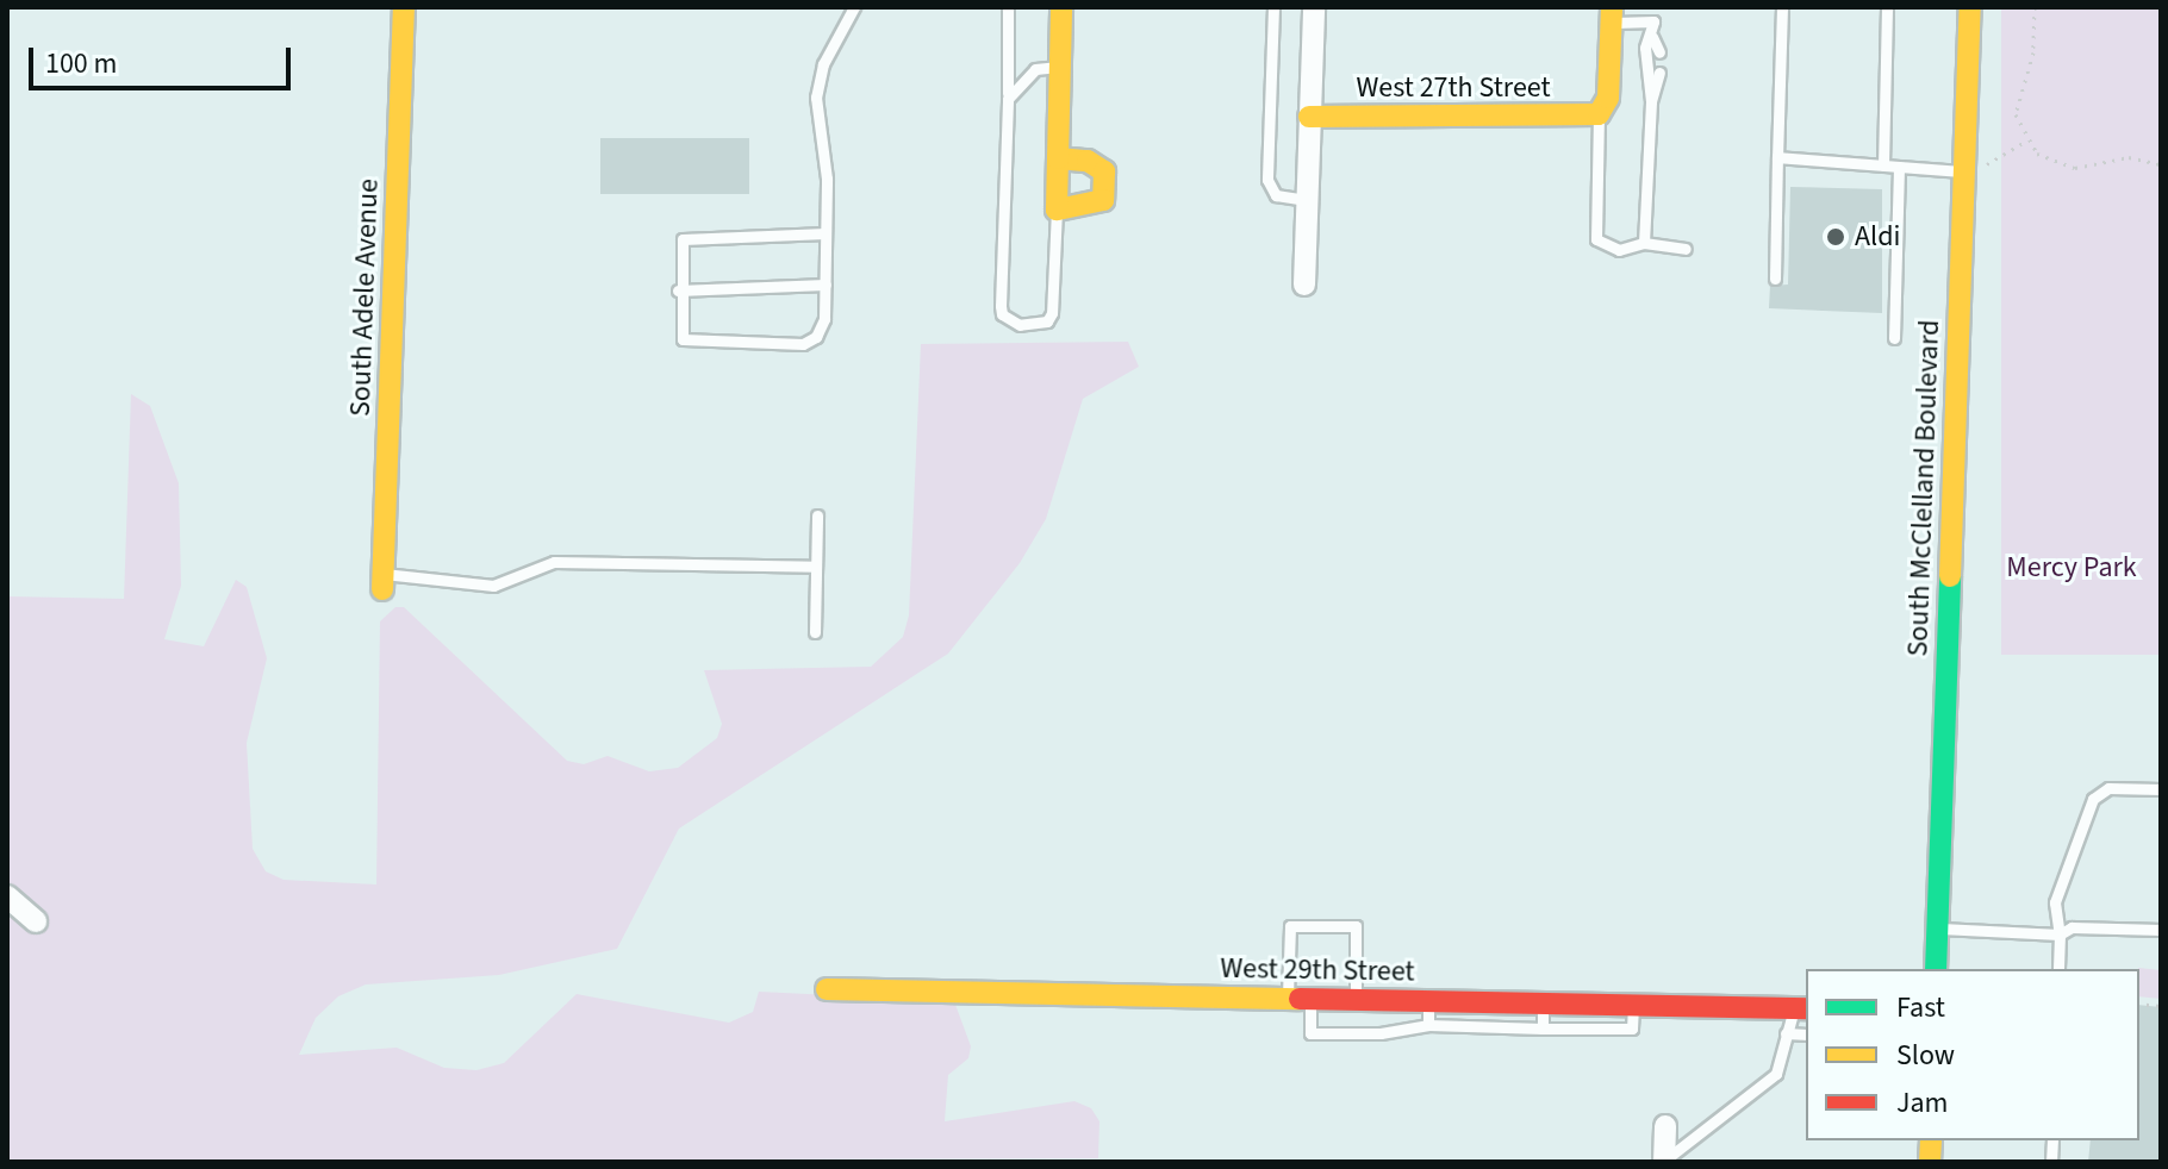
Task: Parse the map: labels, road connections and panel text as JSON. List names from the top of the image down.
{
  "streets": {
    "street": [
      "West 27th Street",
      "South Adele Avenue",
      "South McClelland Boulevard",
      "West 29th Street"
    ]
  },
  "parks": ["Mercy Park"],
  "places": ["Aldi"],
  "legend": ["Fast", "Slow", "Jam"],
  "scale_bar": "100 m"
}
